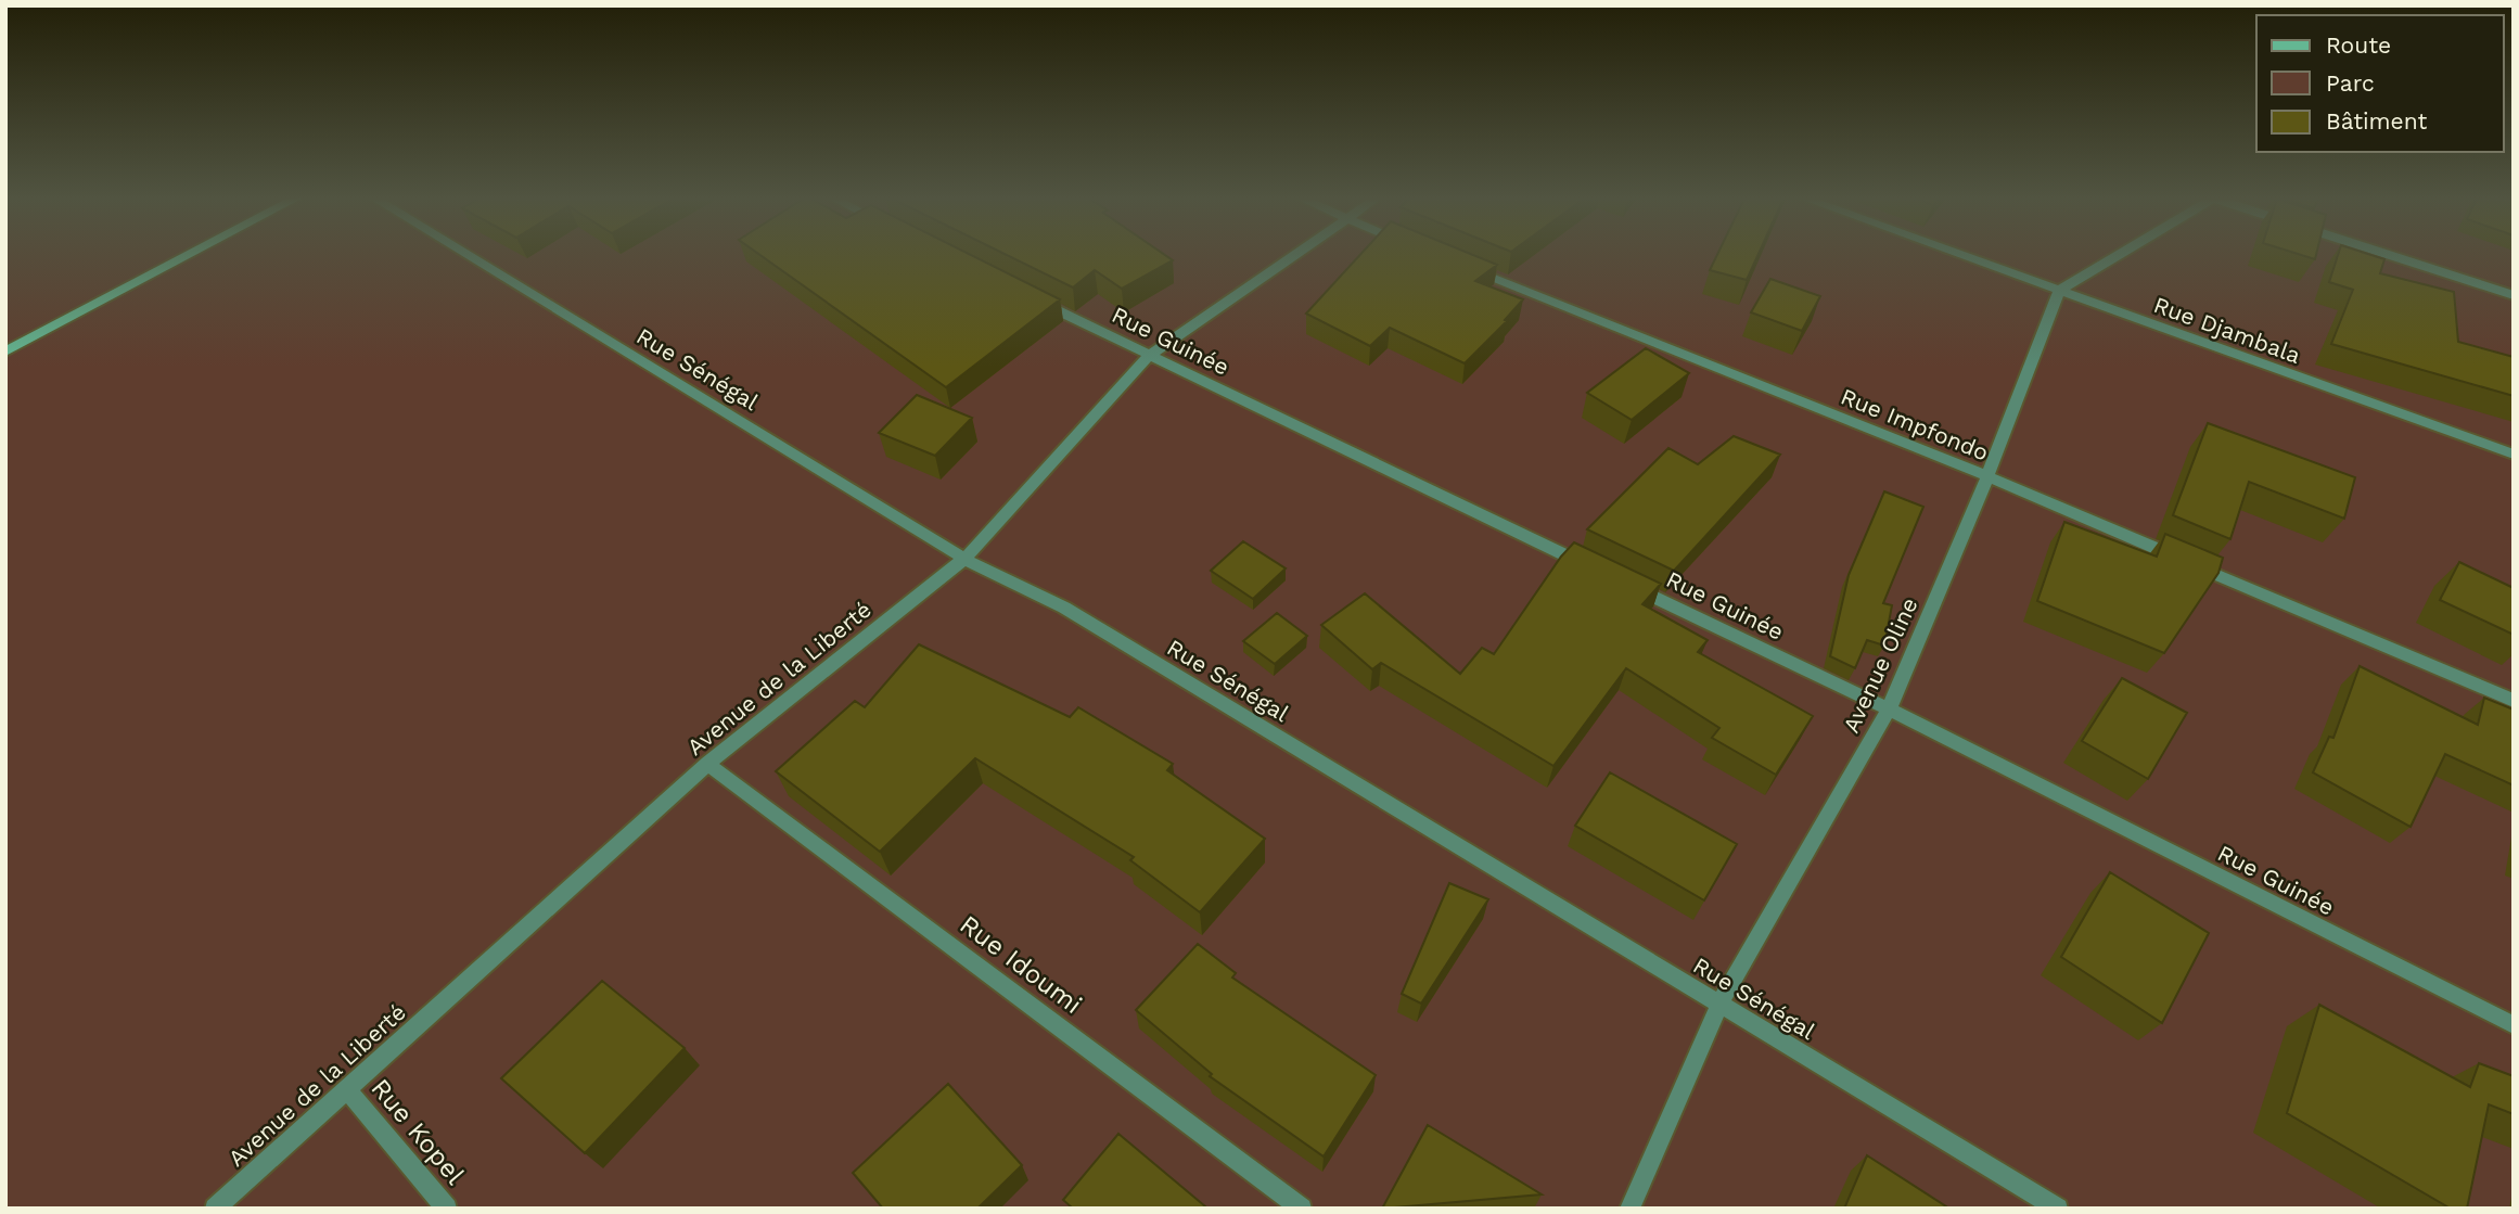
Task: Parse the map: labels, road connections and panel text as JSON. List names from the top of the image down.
{
  "streets": {
    "street": [
      "Rue Djambala",
      "Rue Guinée",
      "Rue Sénégal",
      "Rue Impfondo",
      "Avenue Oline",
      "Avenue de la Liberté",
      "Rue Idoumi",
      "Rue Kopel"
    ]
  },
  "crossings": [
    ["Rue Djambala", "Avenue Oline"],
    ["Rue Guinée", "Avenue Oline"],
    ["Rue Guinée", "Avenue de la Liberté"],
    ["Rue Sénégal", "Avenue Oline"],
    ["Rue Sénégal", "Avenue de la Liberté"],
    ["Rue Impfondo", "Avenue Oline"],
    ["Avenue de la Liberté", "Rue Idoumi"],
    ["Avenue de la Liberté", "Rue Kopel"]
  ],
  "legend": ["Route", "Parc", "Bâtiment"]
}
